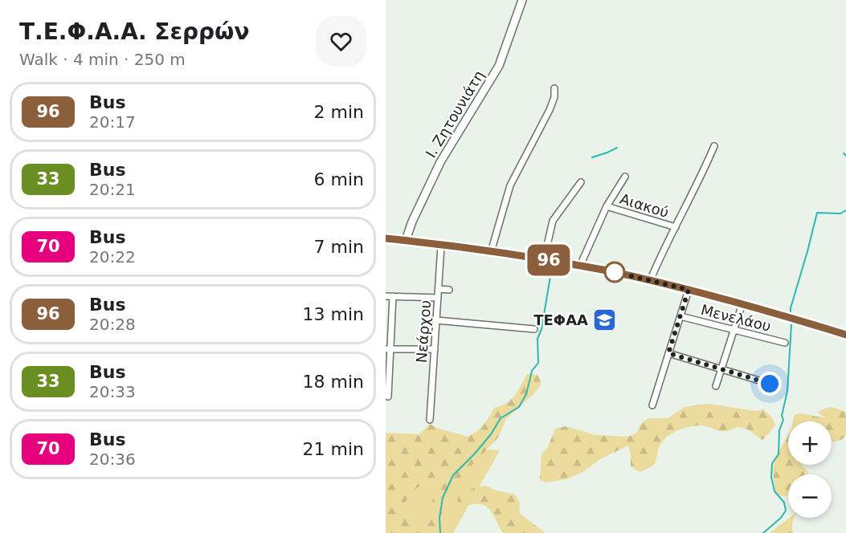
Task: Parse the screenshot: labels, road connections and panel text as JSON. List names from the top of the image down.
{
  "streets": {
    "street": [
      "Ι. Ζητουνιάτη",
      "Αιακού",
      "Μενελάου",
      "Νεάρχου"
    ]
  },
  "places": {
    "school or university": ["ΤΕΦΑΑ"]
  },
  "lines": ["bus line 96"],
  "page": {
    "heading": ["Τ.Ε.Φ.Α.Α. Σερρών", "Walk · 4 min · 250 m"],
    "on_map": "96",
    "list": [
      {
        "mark": "96",
        "name": "Bus",
        "note": "20:17",
        "value": "2 min"
      },
      {
        "mark": "33",
        "name": "Bus",
        "note": "20:21",
        "value": "6 min"
      },
      {
        "mark": "70",
        "name": "Bus",
        "note": "20:22",
        "value": "7 min"
      },
      {
        "mark": "96",
        "name": "Bus",
        "note": "20:28",
        "value": "13 min"
      },
      {
        "mark": "33",
        "name": "Bus",
        "note": "20:33",
        "value": "18 min"
      },
      {
        "mark": "70",
        "name": "Bus",
        "note": "20:36",
        "value": "21 min"
      }
    ],
    "map_buttons": ["+", "−"]
  }
}
